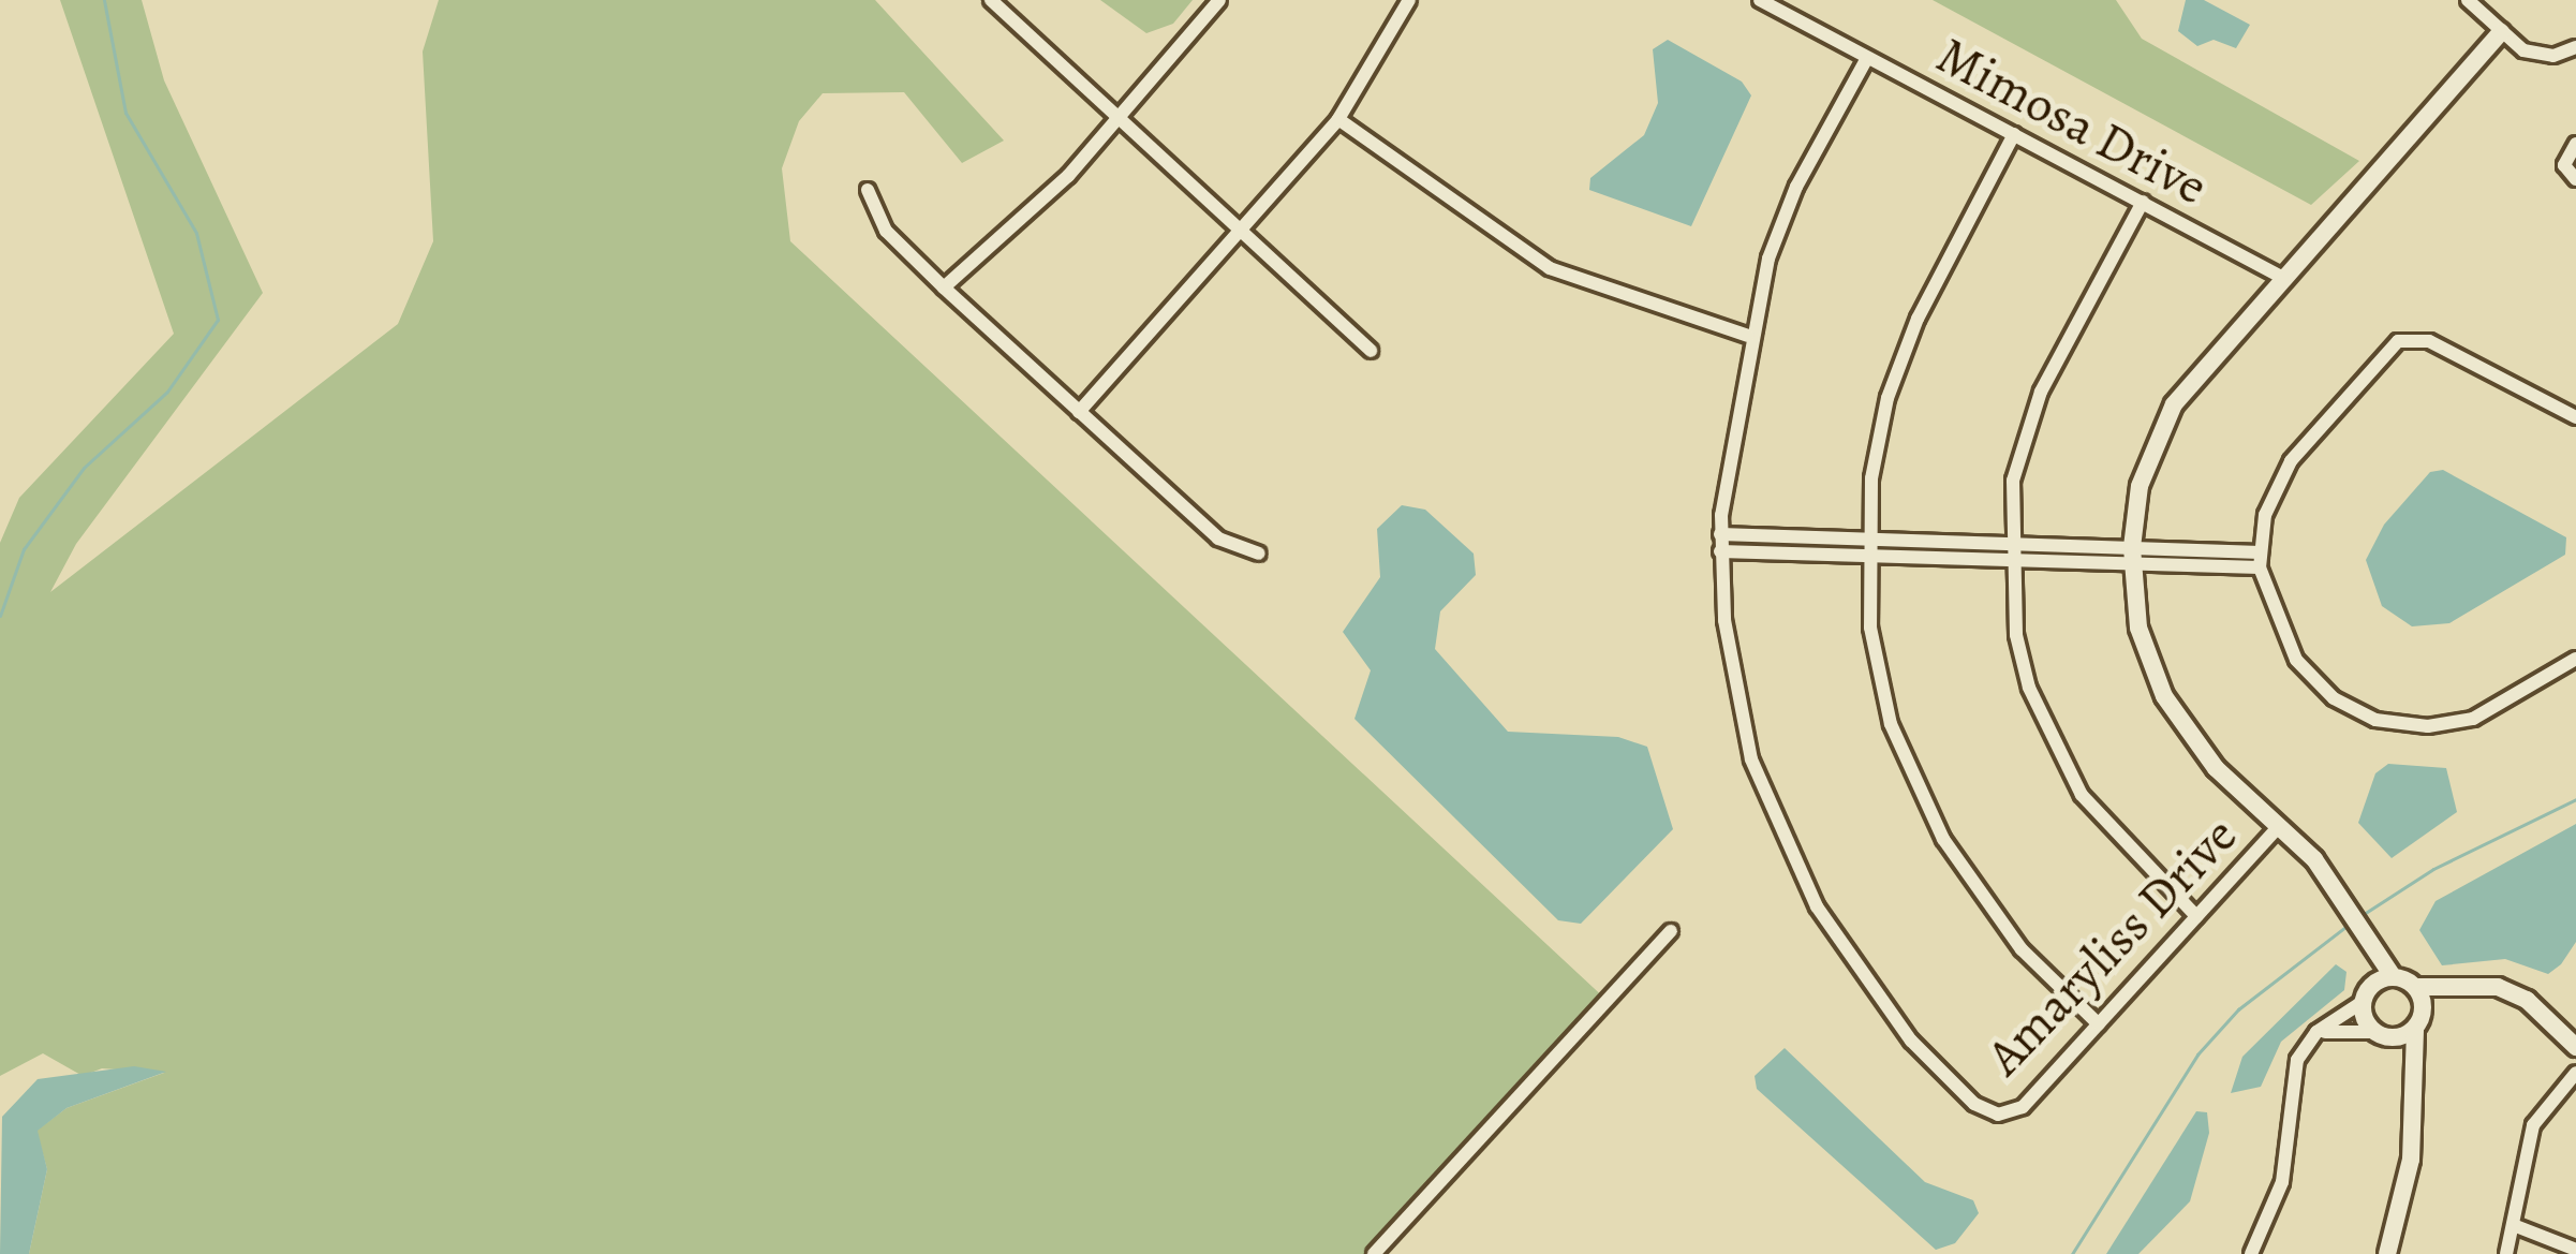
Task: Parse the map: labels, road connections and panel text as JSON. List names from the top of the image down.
{
  "streets": {
    "street": ["Mimosa Drive", "Amaryliss Drive"]
  }
}
